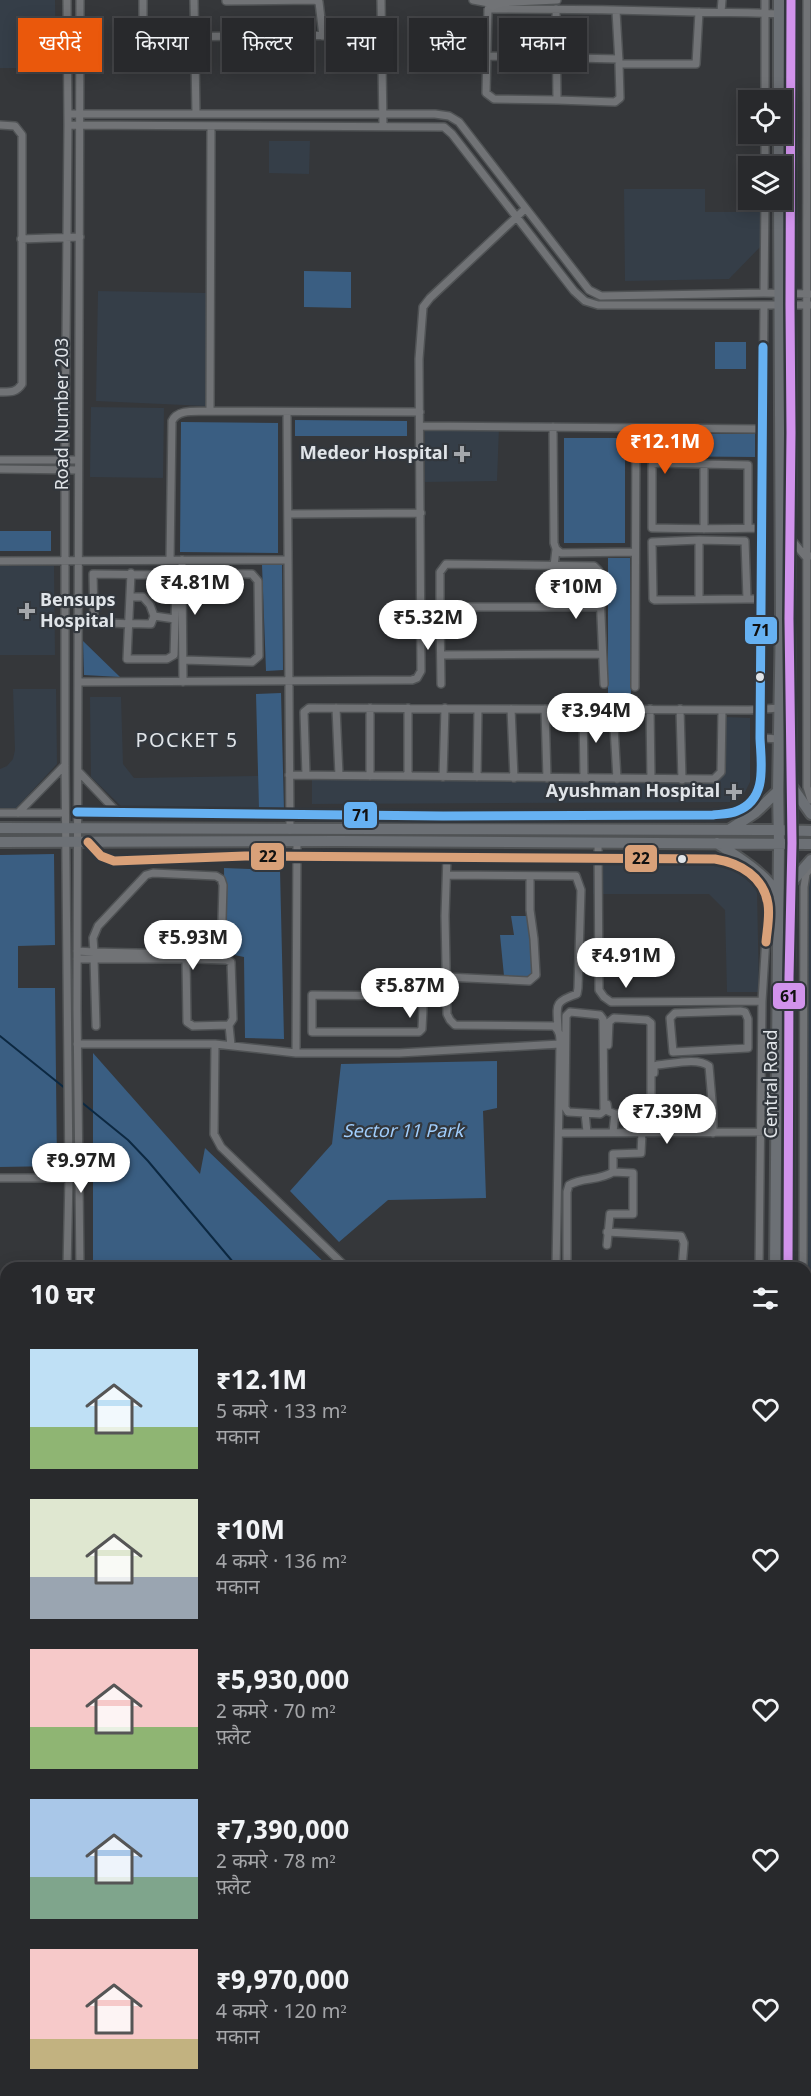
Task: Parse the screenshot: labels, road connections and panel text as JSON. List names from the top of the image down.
{
  "streets": {
    "main road": ["Central Road"],
    "street": ["Road Number 203"]
  },
  "districts": ["POCKET 5"],
  "parks": ["Sector 11 Park"],
  "places": {
    "health": ["Medeor Hospital", "Bensups Hospital", "Ayushman Hospital"]
  },
  "lines": ["transit line 61", "transit line 71", "transit line 22"],
  "page": {
    "chip": [
      "खरीदें",
      "किराया",
      "फ़िल्टर",
      "नया",
      "फ़्लैट",
      "मकान"
    ],
    "price": [
      "₹12.1M",
      "₹4.81M",
      "₹10M",
      "₹5.32M",
      "₹3.94M",
      "₹5.93M",
      "₹4.91M",
      "₹5.87M",
      "₹7.39M",
      "₹9.97M"
    ],
    "heading": "10 घर",
    "list": [
      {
        "name": "₹12.1M",
        "note": "5 कमरे · 133 m² · मकान"
      },
      {
        "name": "₹10M",
        "note": "4 कमरे · 136 m² · मकान"
      },
      {
        "name": "₹5,930,000",
        "note": "2 कमरे · 70 m² · फ़्लैट"
      },
      {
        "name": "₹7,390,000",
        "note": "2 कमरे · 78 m² · फ़्लैट"
      },
      {
        "name": "₹9,970,000",
        "note": "4 कमरे · 120 m² · मकान"
      }
    ]
  }
}
